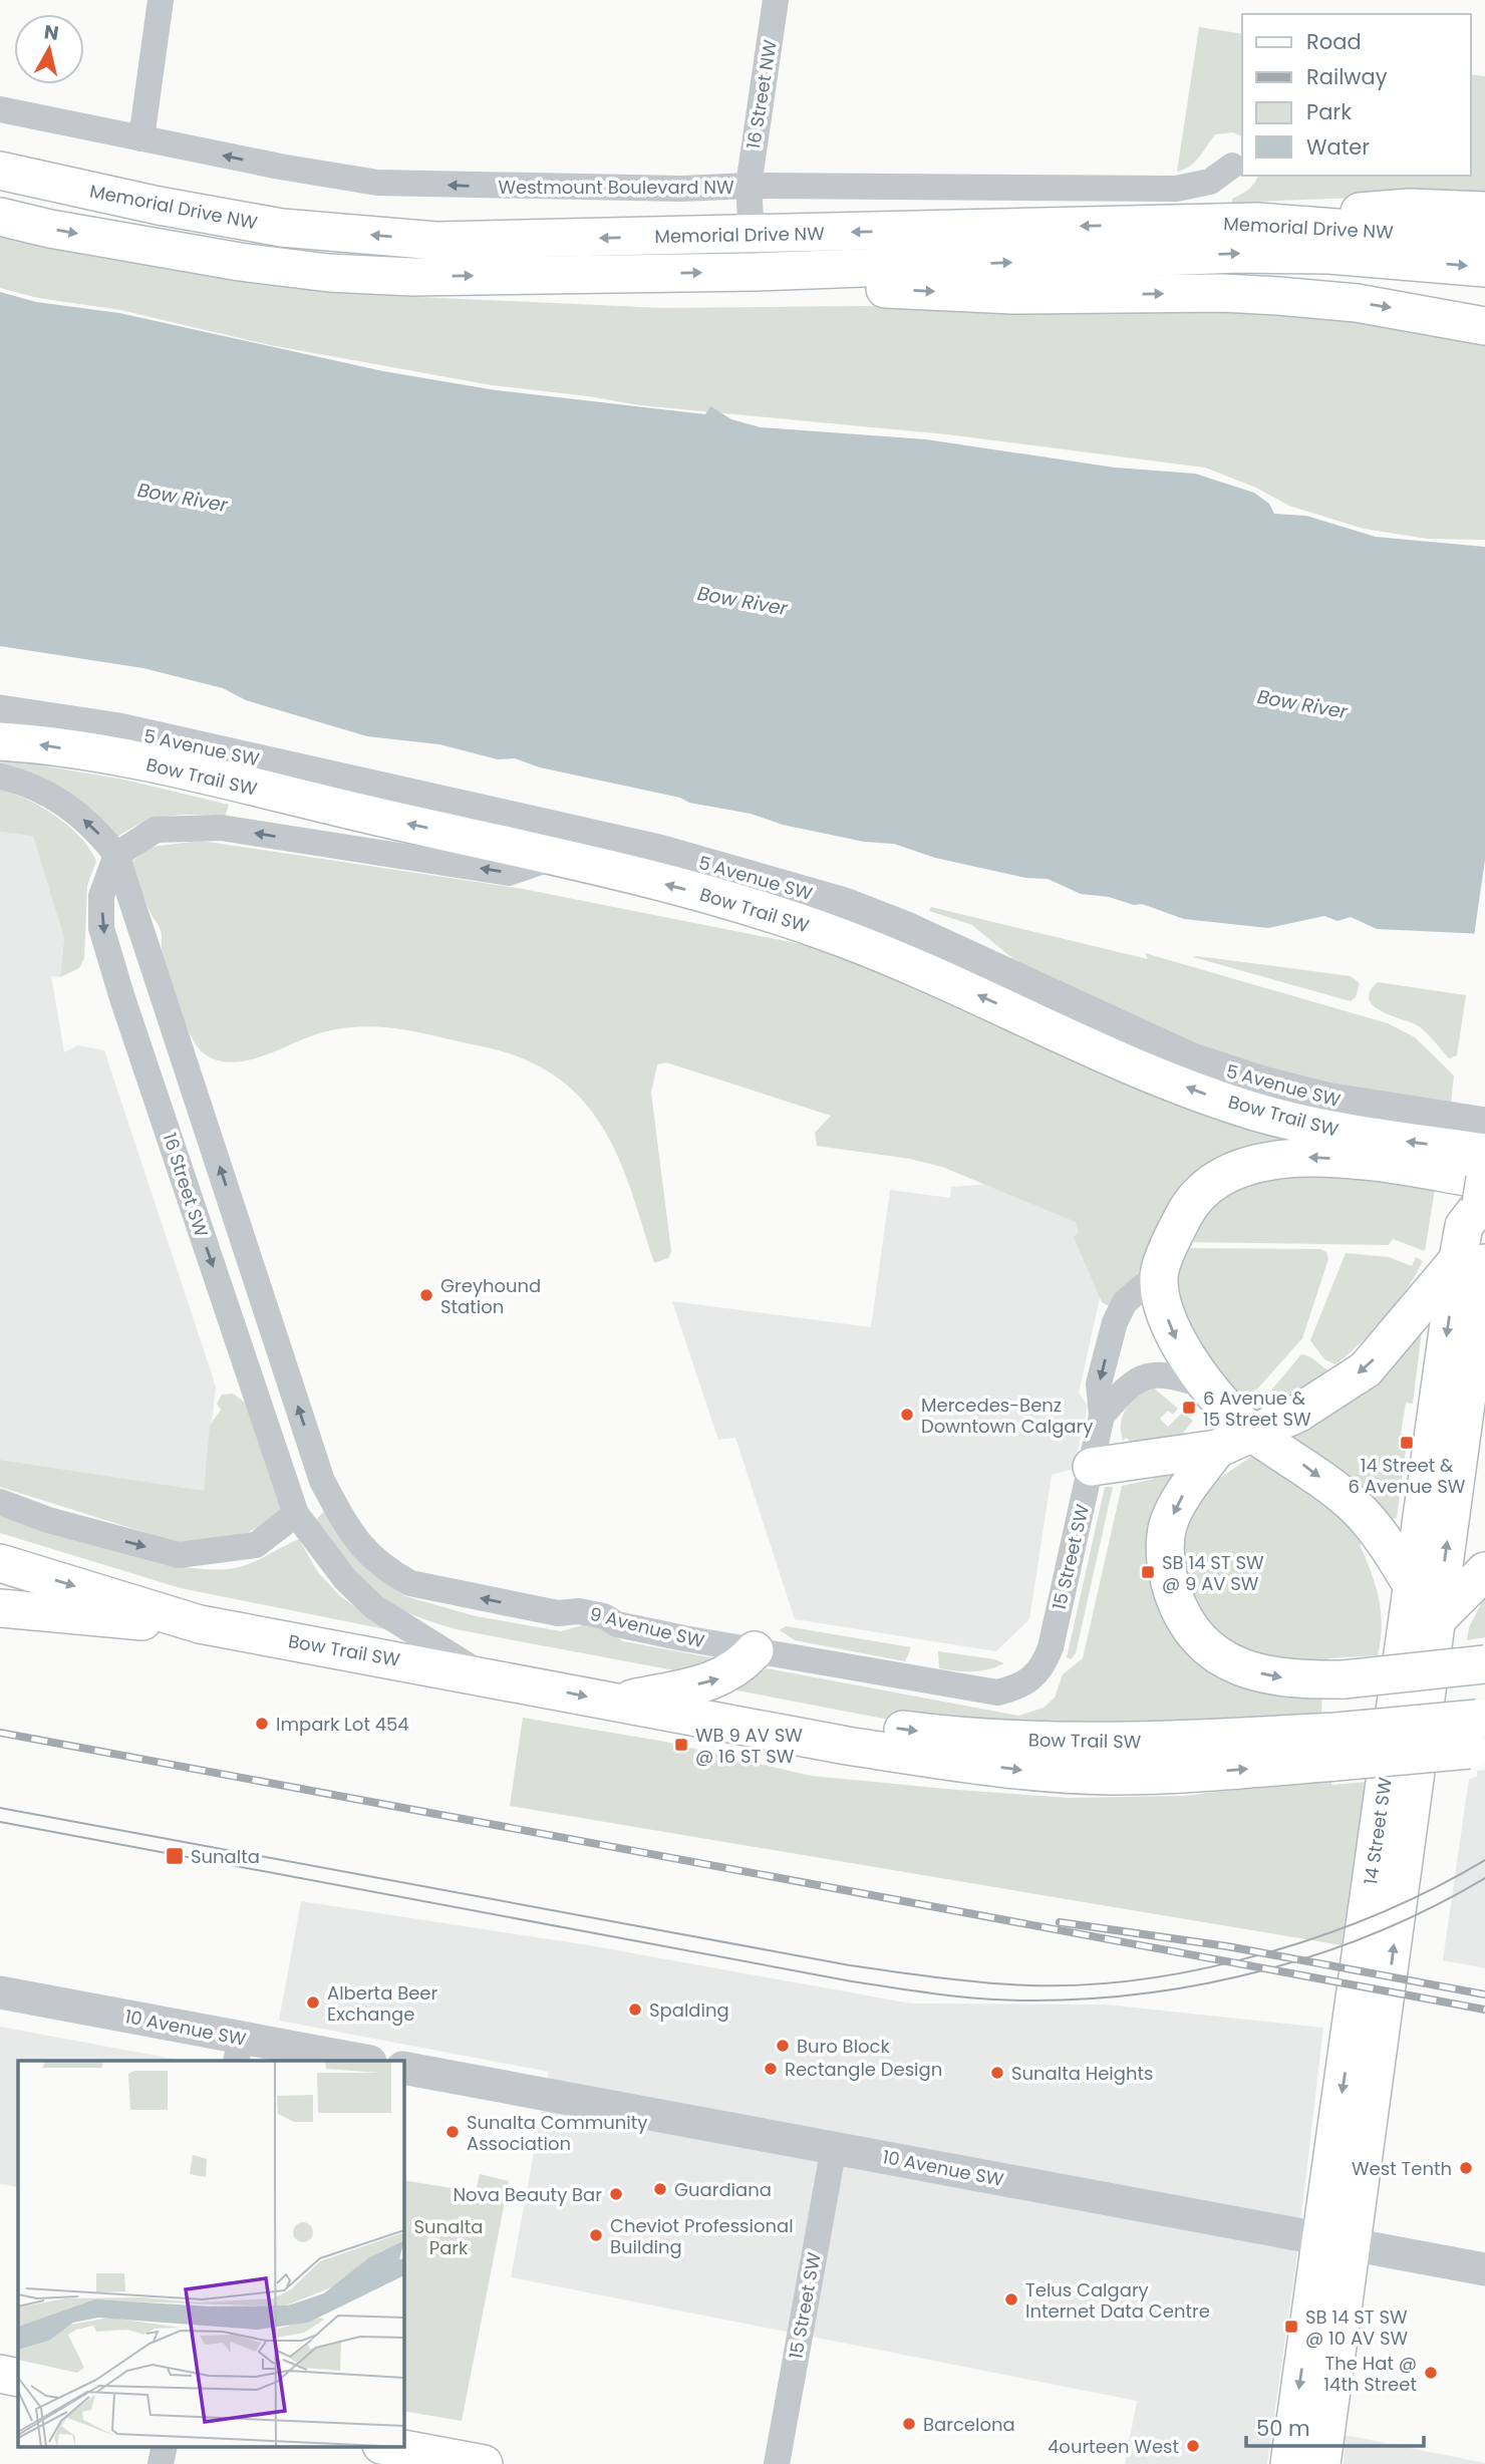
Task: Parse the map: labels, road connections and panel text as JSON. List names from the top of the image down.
{
  "streets": {
    "main road": ["Memorial Drive NW", "Bow Trail SW", "14 Street SW"],
    "street": [
      "16 Street NW",
      "Westmount Boulevard NW",
      "5 Avenue SW",
      "16 Street SW",
      "15 Street SW",
      "9 Avenue SW",
      "10 Avenue SW"
    ]
  },
  "crossings": [
    ["16 Street NW", "Westmount Boulevard NW"],
    ["16 Street NW", "Memorial Drive NW"],
    ["Bow Trail SW", "16 Street SW"],
    ["16 Street SW", "9 Avenue SW"],
    ["15 Street SW", "9 Avenue SW"],
    ["15 Street SW", "10 Avenue SW"],
    ["14 Street SW", "10 Avenue SW"]
  ],
  "one_way": ["Westmount Boulevard NW", "16 Street SW", "9 Avenue SW"],
  "water": ["Bow River"],
  "parks": ["Sunalta Park"],
  "places": {
    "other": [
      "Greyhound Station",
      "Mercedes-Benz Downtown Calgary",
      "Impark Lot 454",
      "Alberta Beer Exchange",
      "Spalding",
      "Buro Block",
      "Rectangle Design",
      "Sunalta Heights",
      "Sunalta Community Association",
      "West Tenth",
      "Guardiana",
      "Nova Beauty Bar",
      "Cheviot Professional Building",
      "Telus Calgary Internet Data Centre",
      "The Hat @ 14th Street",
      "Barcelona",
      "4ourteen West"
    ],
    "transit": [
      "6 Avenue & 15 Street SW",
      "14 Street & 6 Avenue SW",
      "SB 14 ST SW @ 9 AV SW",
      "WB 9 AV SW @ 16 ST SW",
      "Sunalta",
      "SB 14 ST SW @ 10 AV SW"
    ]
  },
  "legend": [
    "Road",
    "Railway",
    "Park",
    "Water"
  ],
  "scale_bar": "50 m",
  "north": "top"
}
